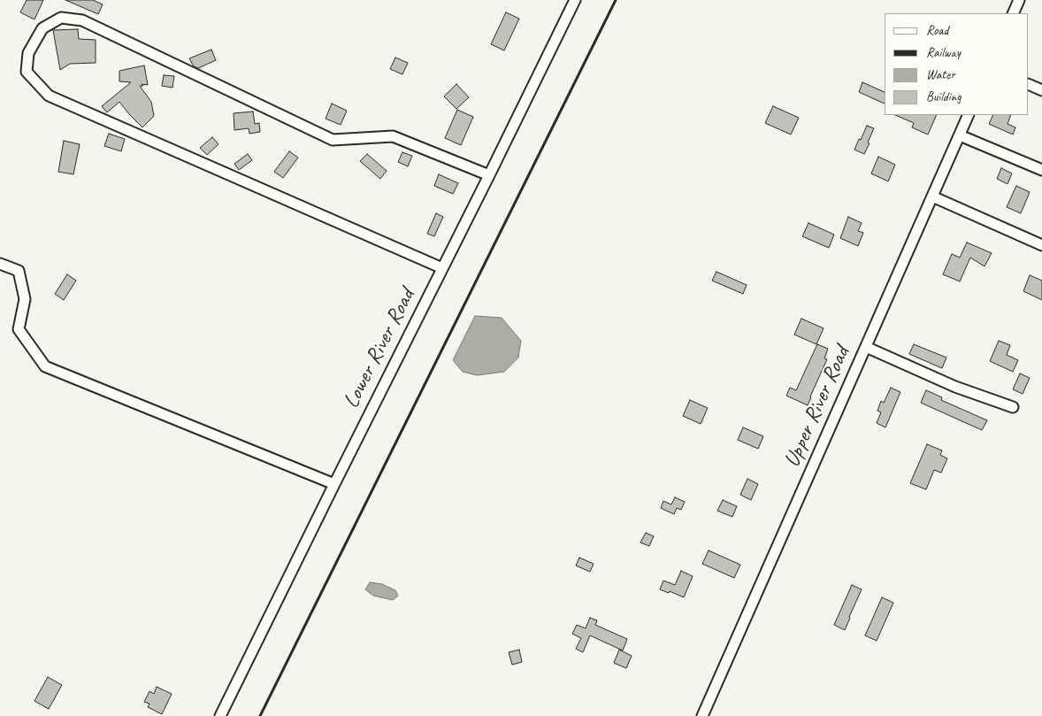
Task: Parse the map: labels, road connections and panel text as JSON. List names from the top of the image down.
{
  "streets": {
    "street": ["Lower River Road", "Upper River Road"]
  },
  "legend": [
    "Road",
    "Railway",
    "Water",
    "Building"
  ]
}
